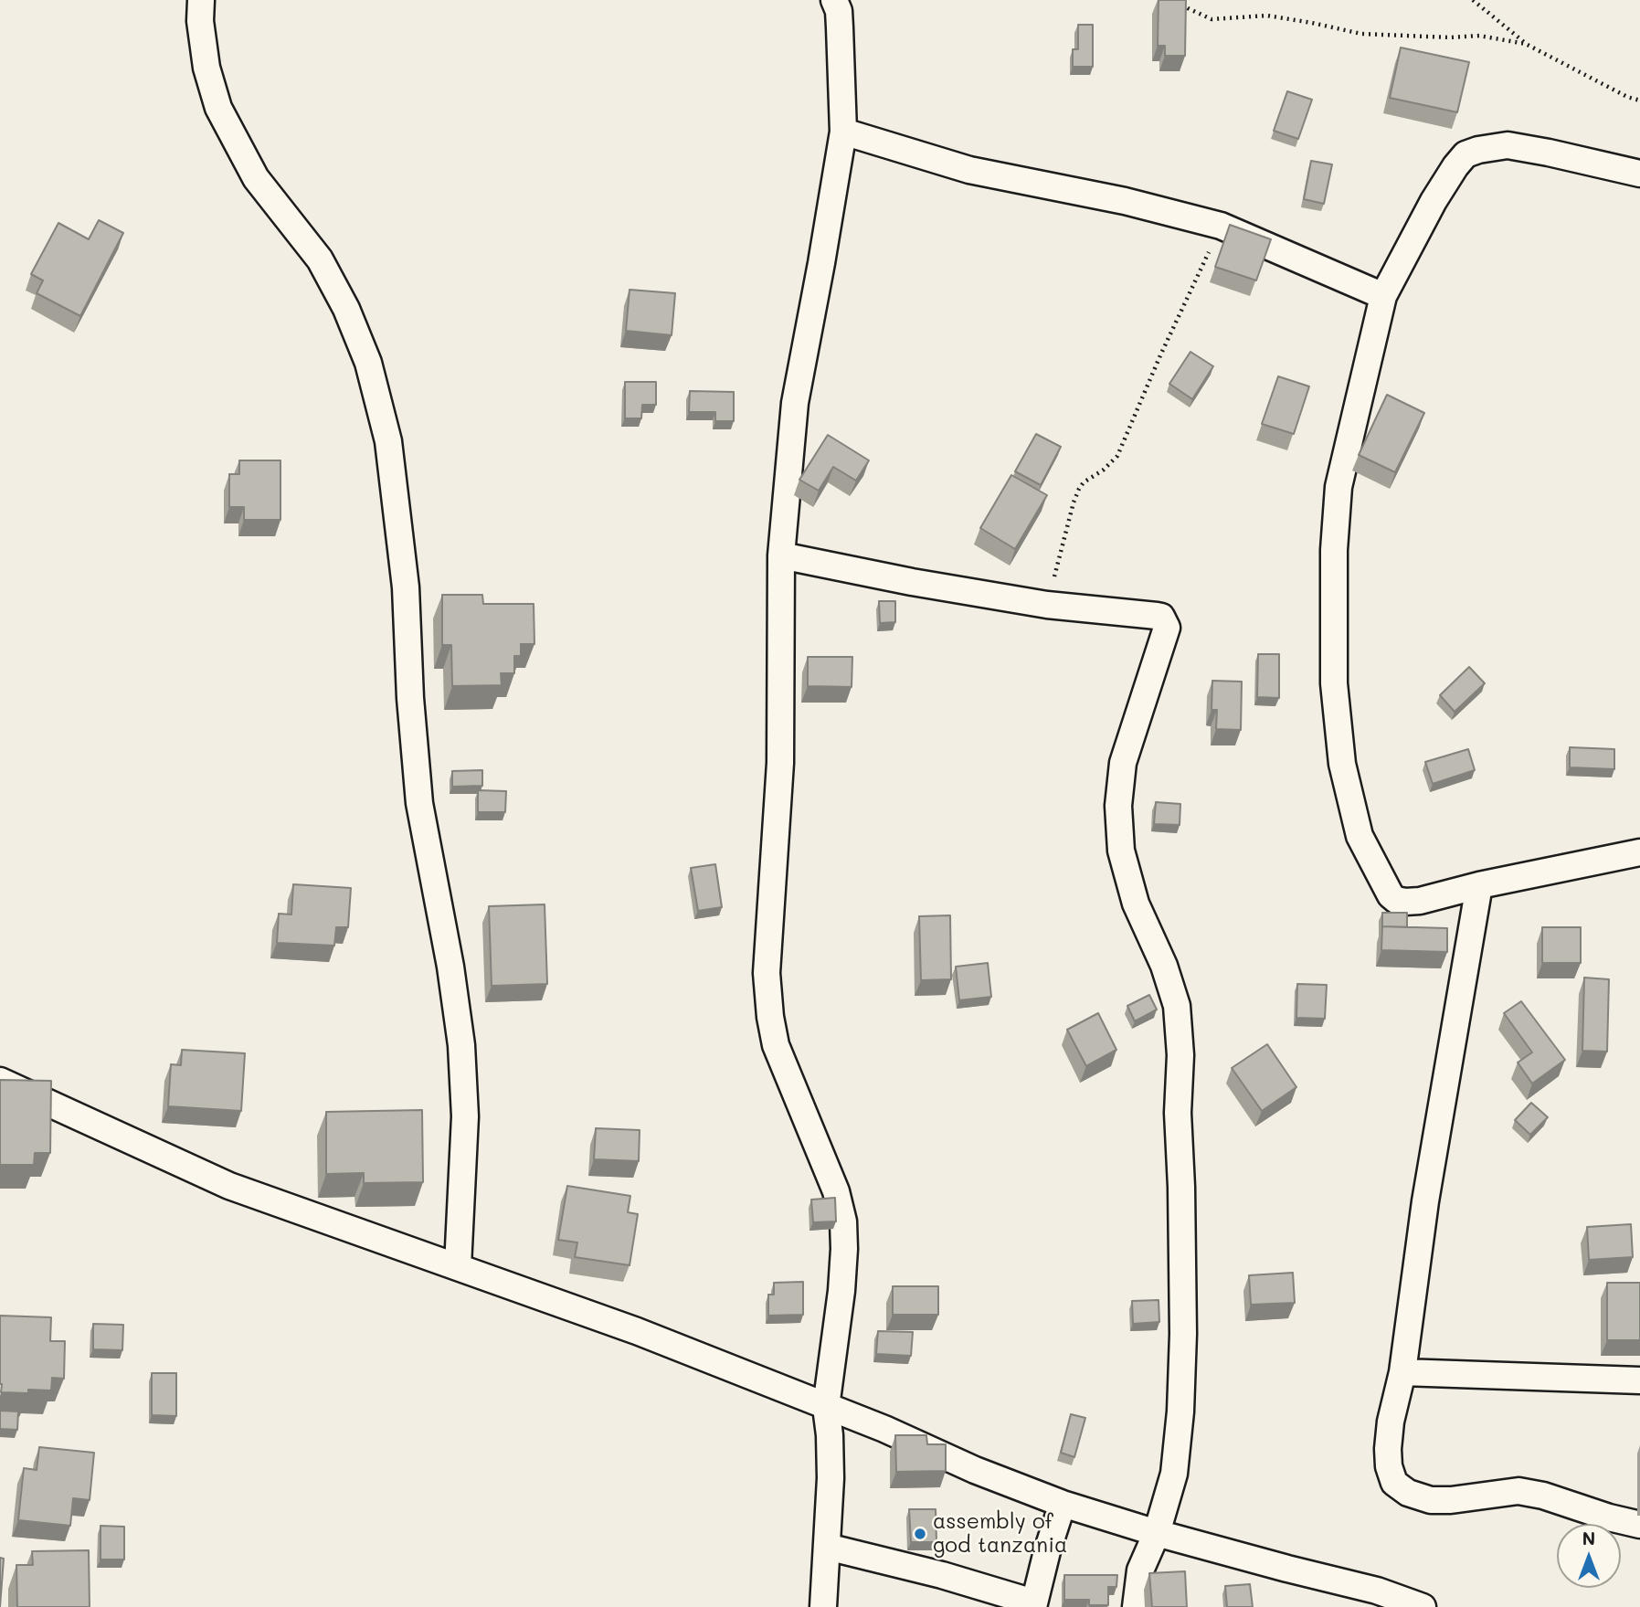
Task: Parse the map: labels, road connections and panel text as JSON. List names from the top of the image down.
{
  "places": ["assembly of god tanzania"],
  "north": "top"
}
